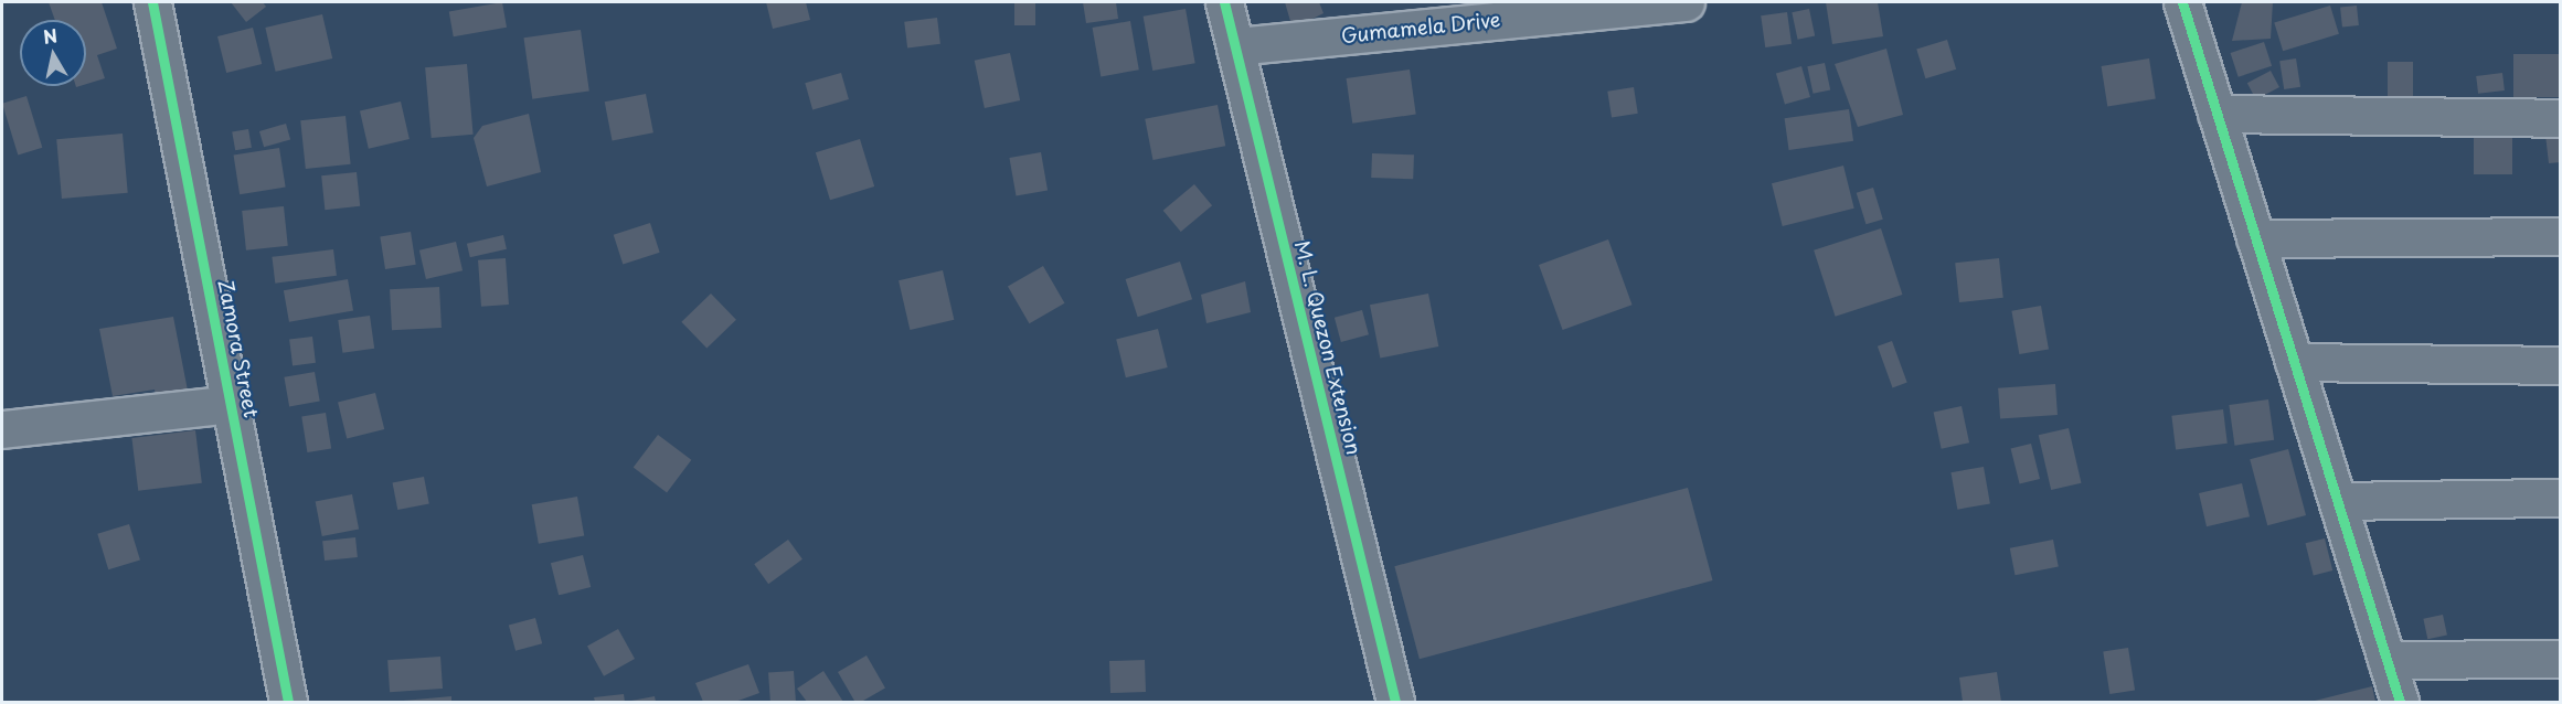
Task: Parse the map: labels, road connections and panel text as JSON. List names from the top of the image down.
{
  "streets": {
    "street": ["Gumamela Drive", "M. L. Quezon Extension", "Zamora Street"]
  },
  "crossings": [
    ["Gumamela Drive", "M. L. Quezon Extension"]
  ],
  "north": "top"
}
